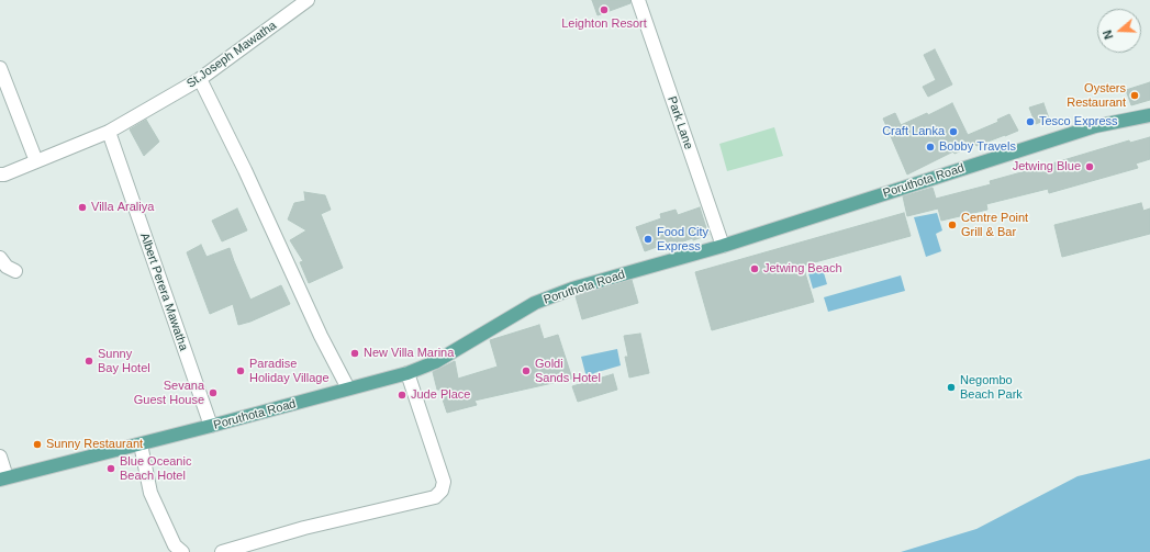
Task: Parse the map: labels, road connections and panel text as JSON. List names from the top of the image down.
{
  "streets": {
    "main road": ["Poruthota Road"],
    "street": ["St.Joseph Mawatha", "Park Lane", "Albert Perera Mawatha"]
  },
  "crossings": [
    ["St.Joseph Mawatha", "Albert Perera Mawatha"],
    ["Park Lane", "Poruthota Road"],
    ["Poruthota Road", "Albert Perera Mawatha"]
  ],
  "places": [
    "Leighton Resort",
    "Oysters Restaurant",
    "Tesco Express",
    "Craft Lanka",
    "Bobby Travels",
    "Jetwing Blue",
    "Villa Araliya",
    "Centre Point Grill & Bar",
    "Food City Express",
    "Jetwing Beach",
    "New Villa Marina",
    "Sunny Bay Hotel",
    "Paradise Holiday Village",
    "Goldi Sands Hotel",
    "Negombo Beach Park",
    "Sevana Guest House",
    "Jude Place",
    "Sunny Restaurant",
    "Blue Oceanic Beach Hotel"
  ],
  "north": "left"
}
